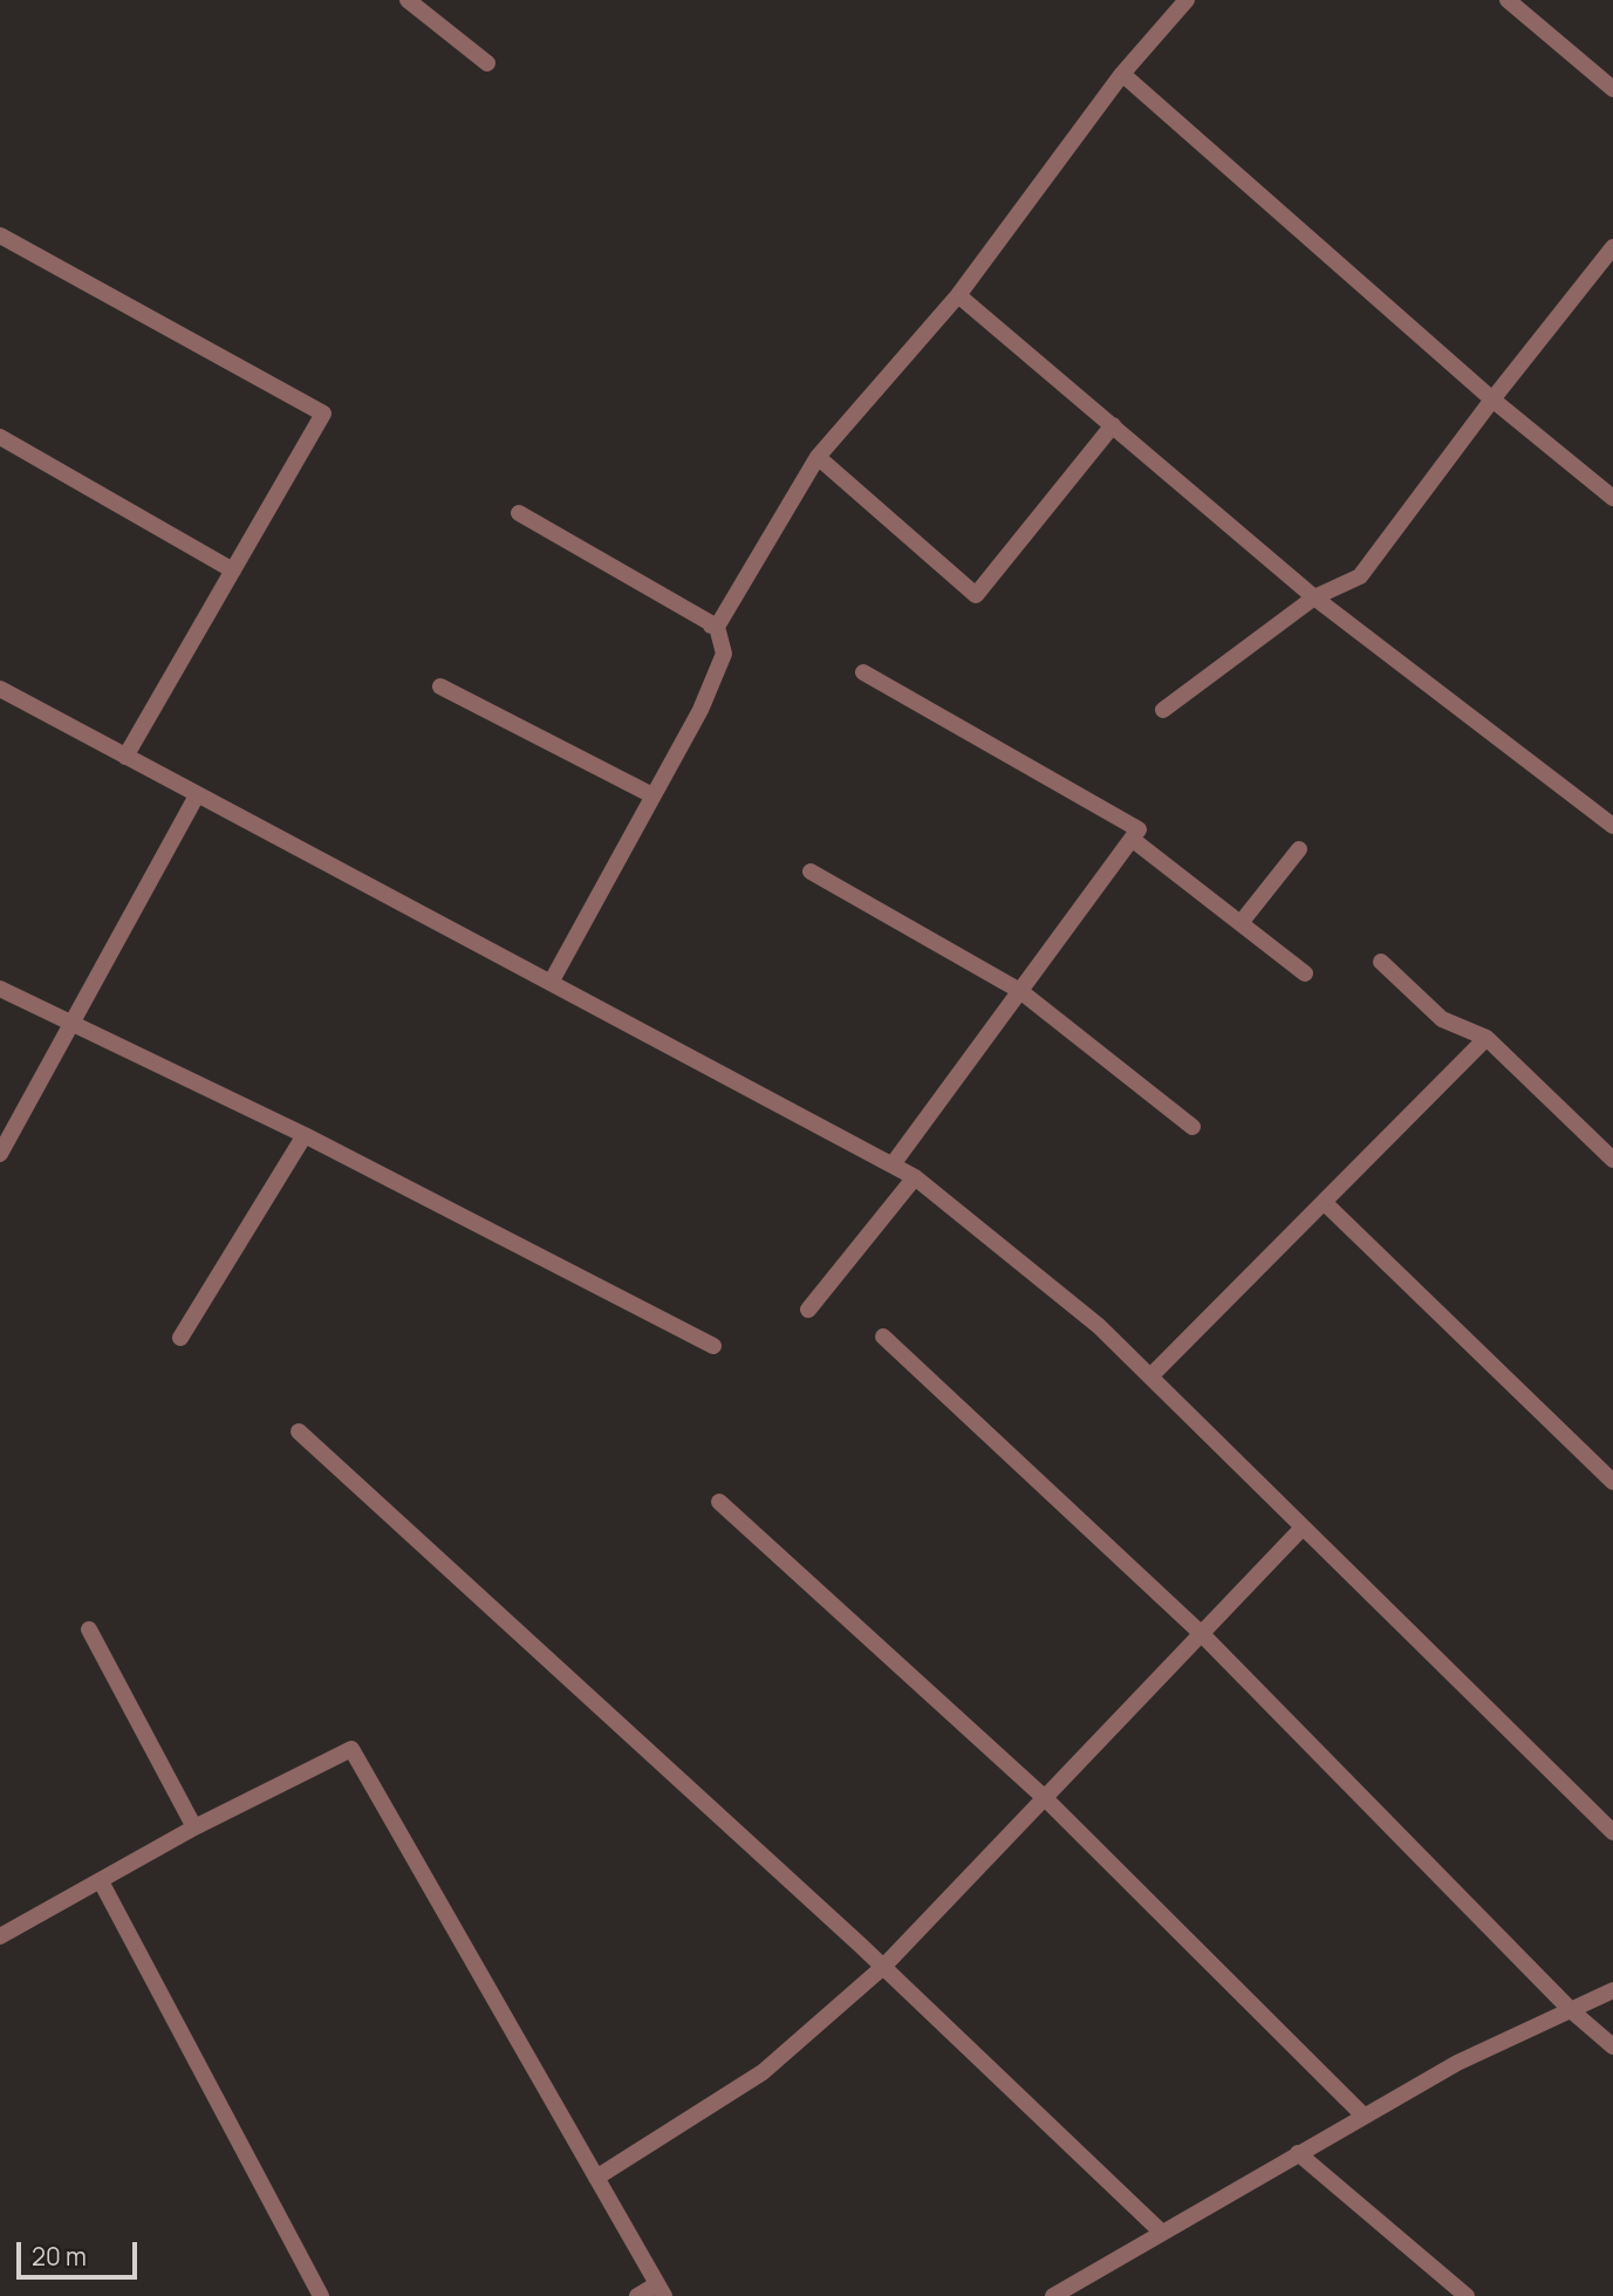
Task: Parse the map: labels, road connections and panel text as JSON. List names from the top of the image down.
{
  "scale_bar": "20 m"
}
